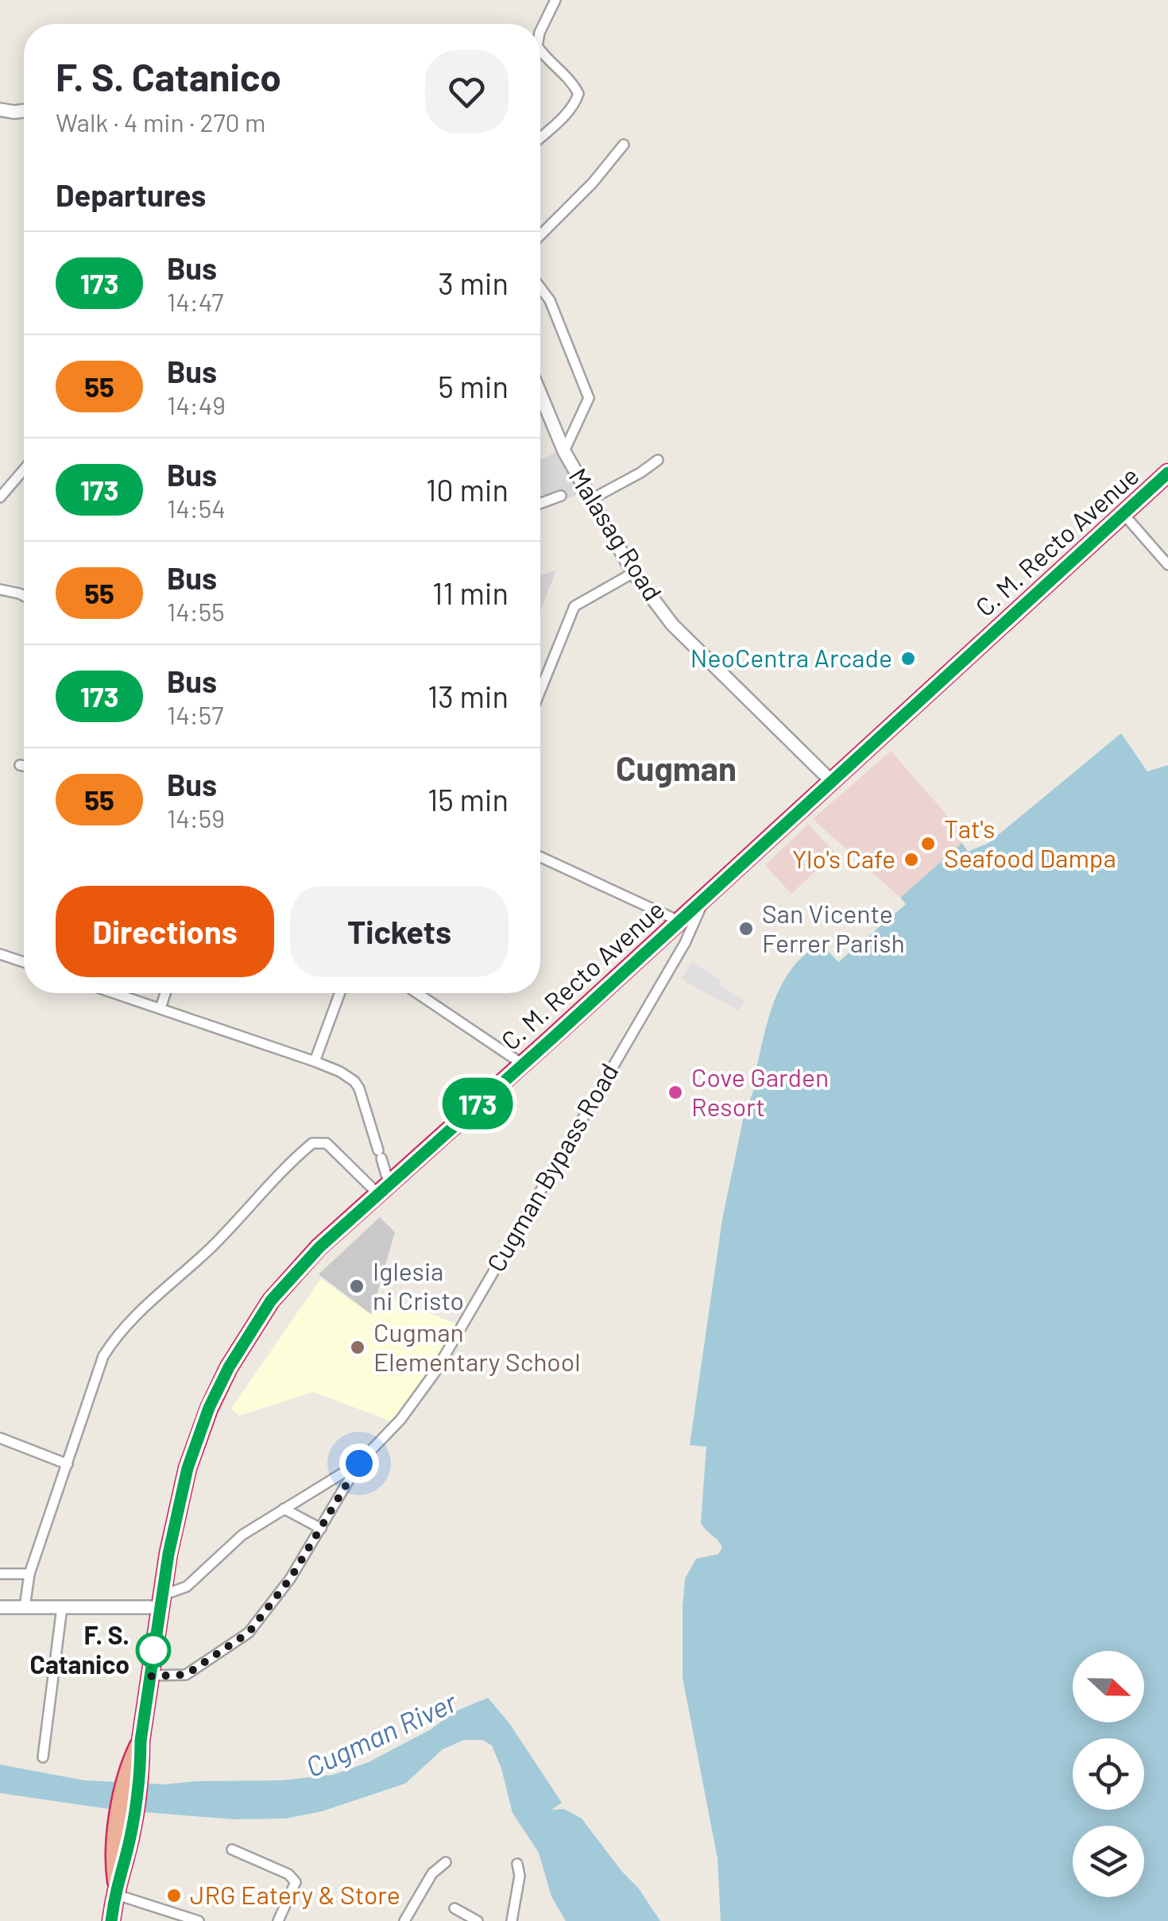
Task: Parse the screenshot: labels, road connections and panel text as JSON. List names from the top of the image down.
{
  "streets": {
    "highway": ["C. M. Recto Avenue"],
    "street": ["Malasag Road", "Cugman Bypass Road"]
  },
  "crossings": [
    ["Malasag Road", "C. M. Recto Avenue"],
    ["C. M. Recto Avenue", "Cugman Bypass Road"]
  ],
  "districts": ["Cugman"],
  "water": ["Cugman River"],
  "places": [
    "NeoCentra Arcade",
    "Tat's Seafood Dampa",
    "Ylo's Cafe",
    "San Vicente Ferrer Parish",
    "Cove Garden Resort",
    "Iglesia ni Cristo",
    "Cugman Elementary School",
    "F. S. Catanico",
    "JRG Eatery & Store"
  ],
  "lines": ["bus line 173"],
  "north": "right",
  "page": {
    "on_map": "173",
    "heading": [
      ["F. S. Catanico", "Walk · 4 min · 270 m"],
      "Departures"
    ],
    "list": [
      {
        "mark": "173",
        "name": "Bus",
        "note": "14:47",
        "value": "3 min"
      },
      {
        "mark": "55",
        "name": "Bus",
        "note": "14:49",
        "value": "5 min"
      },
      {
        "mark": "173",
        "name": "Bus",
        "note": "14:54",
        "value": "10 min"
      },
      {
        "mark": "55",
        "name": "Bus",
        "note": "14:55",
        "value": "11 min"
      },
      {
        "mark": "173",
        "name": "Bus",
        "note": "14:57",
        "value": "13 min"
      },
      {
        "mark": "55",
        "name": "Bus",
        "note": "14:59",
        "value": "15 min"
      }
    ],
    "buttons": ["Directions", "Tickets"]
  }
}
